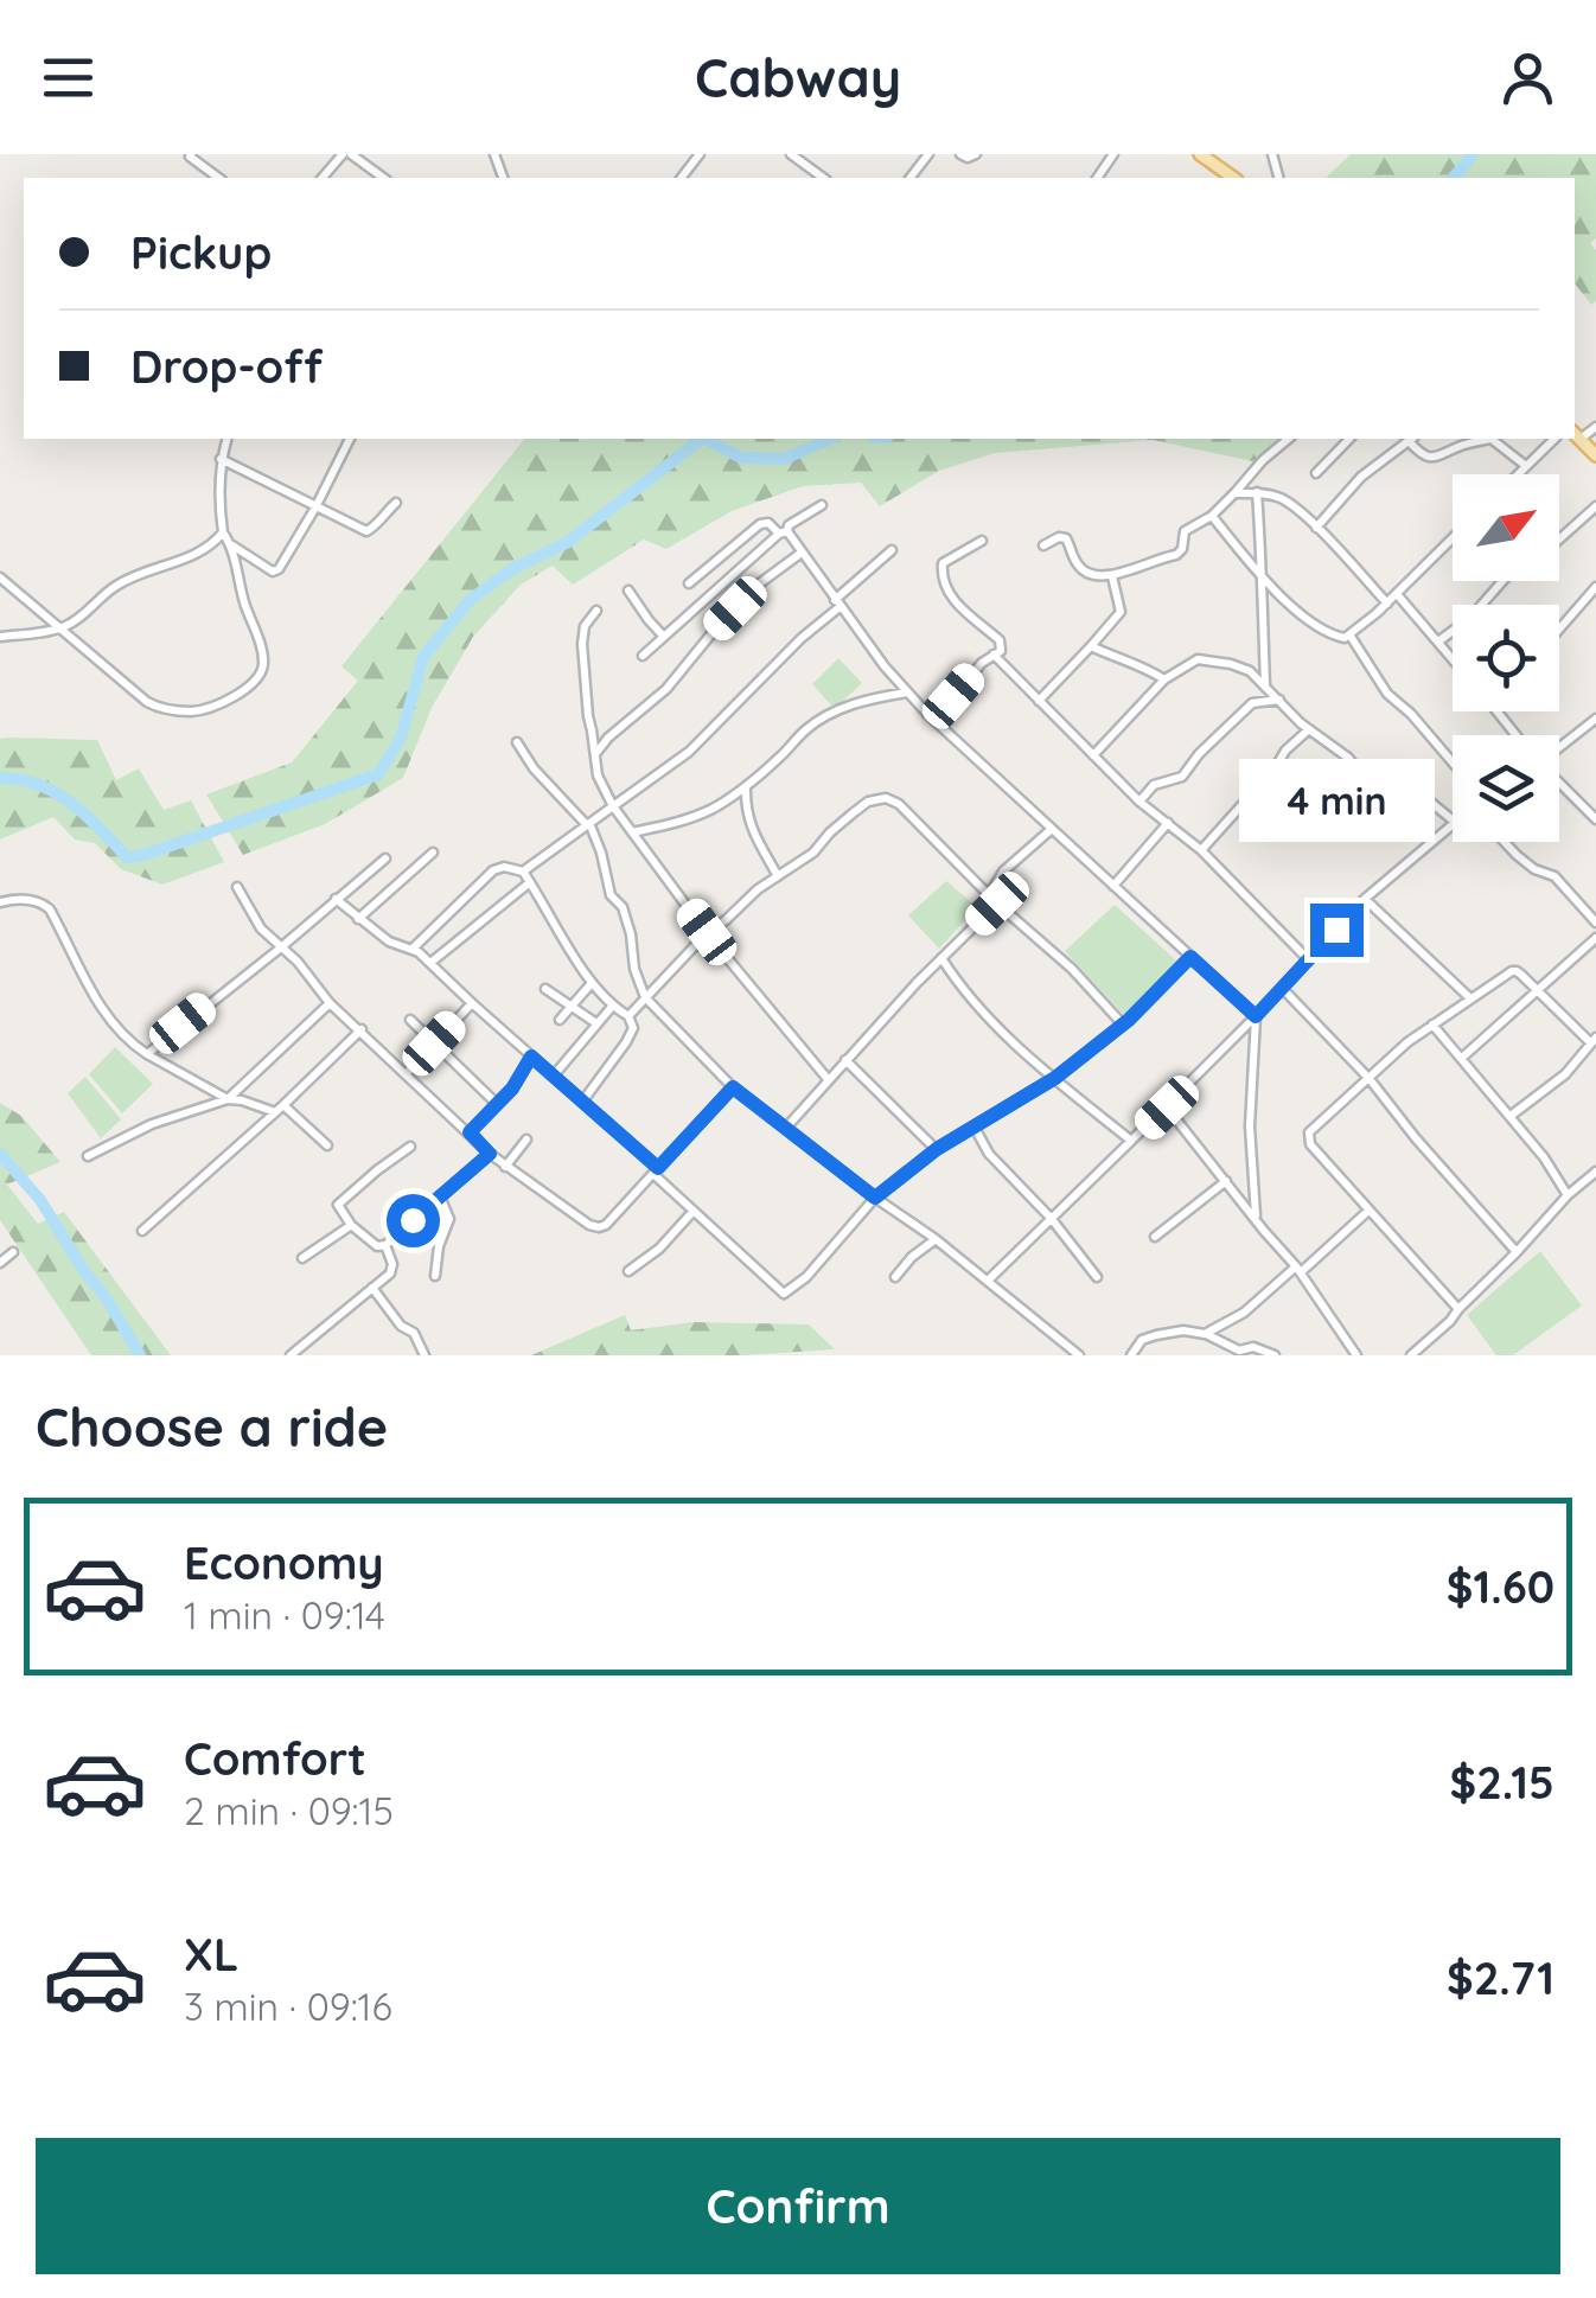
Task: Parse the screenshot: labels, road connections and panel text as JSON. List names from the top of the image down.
{
  "north": "top right",
  "page": {
    "header": "Cabway",
    "banner": ["Pickup", "Drop-off"],
    "bubble": "4 min",
    "heading": "Choose a ride",
    "list": [
      {
        "name": "Economy",
        "note": "1 min · 09:14",
        "value": "$1.60"
      },
      {
        "name": "Comfort",
        "note": "2 min · 09:15",
        "value": "$2.15"
      },
      {
        "name": "XL",
        "note": "3 min · 09:16",
        "value": "$2.71"
      }
    ],
    "buttons": "Confirm"
  }
}
